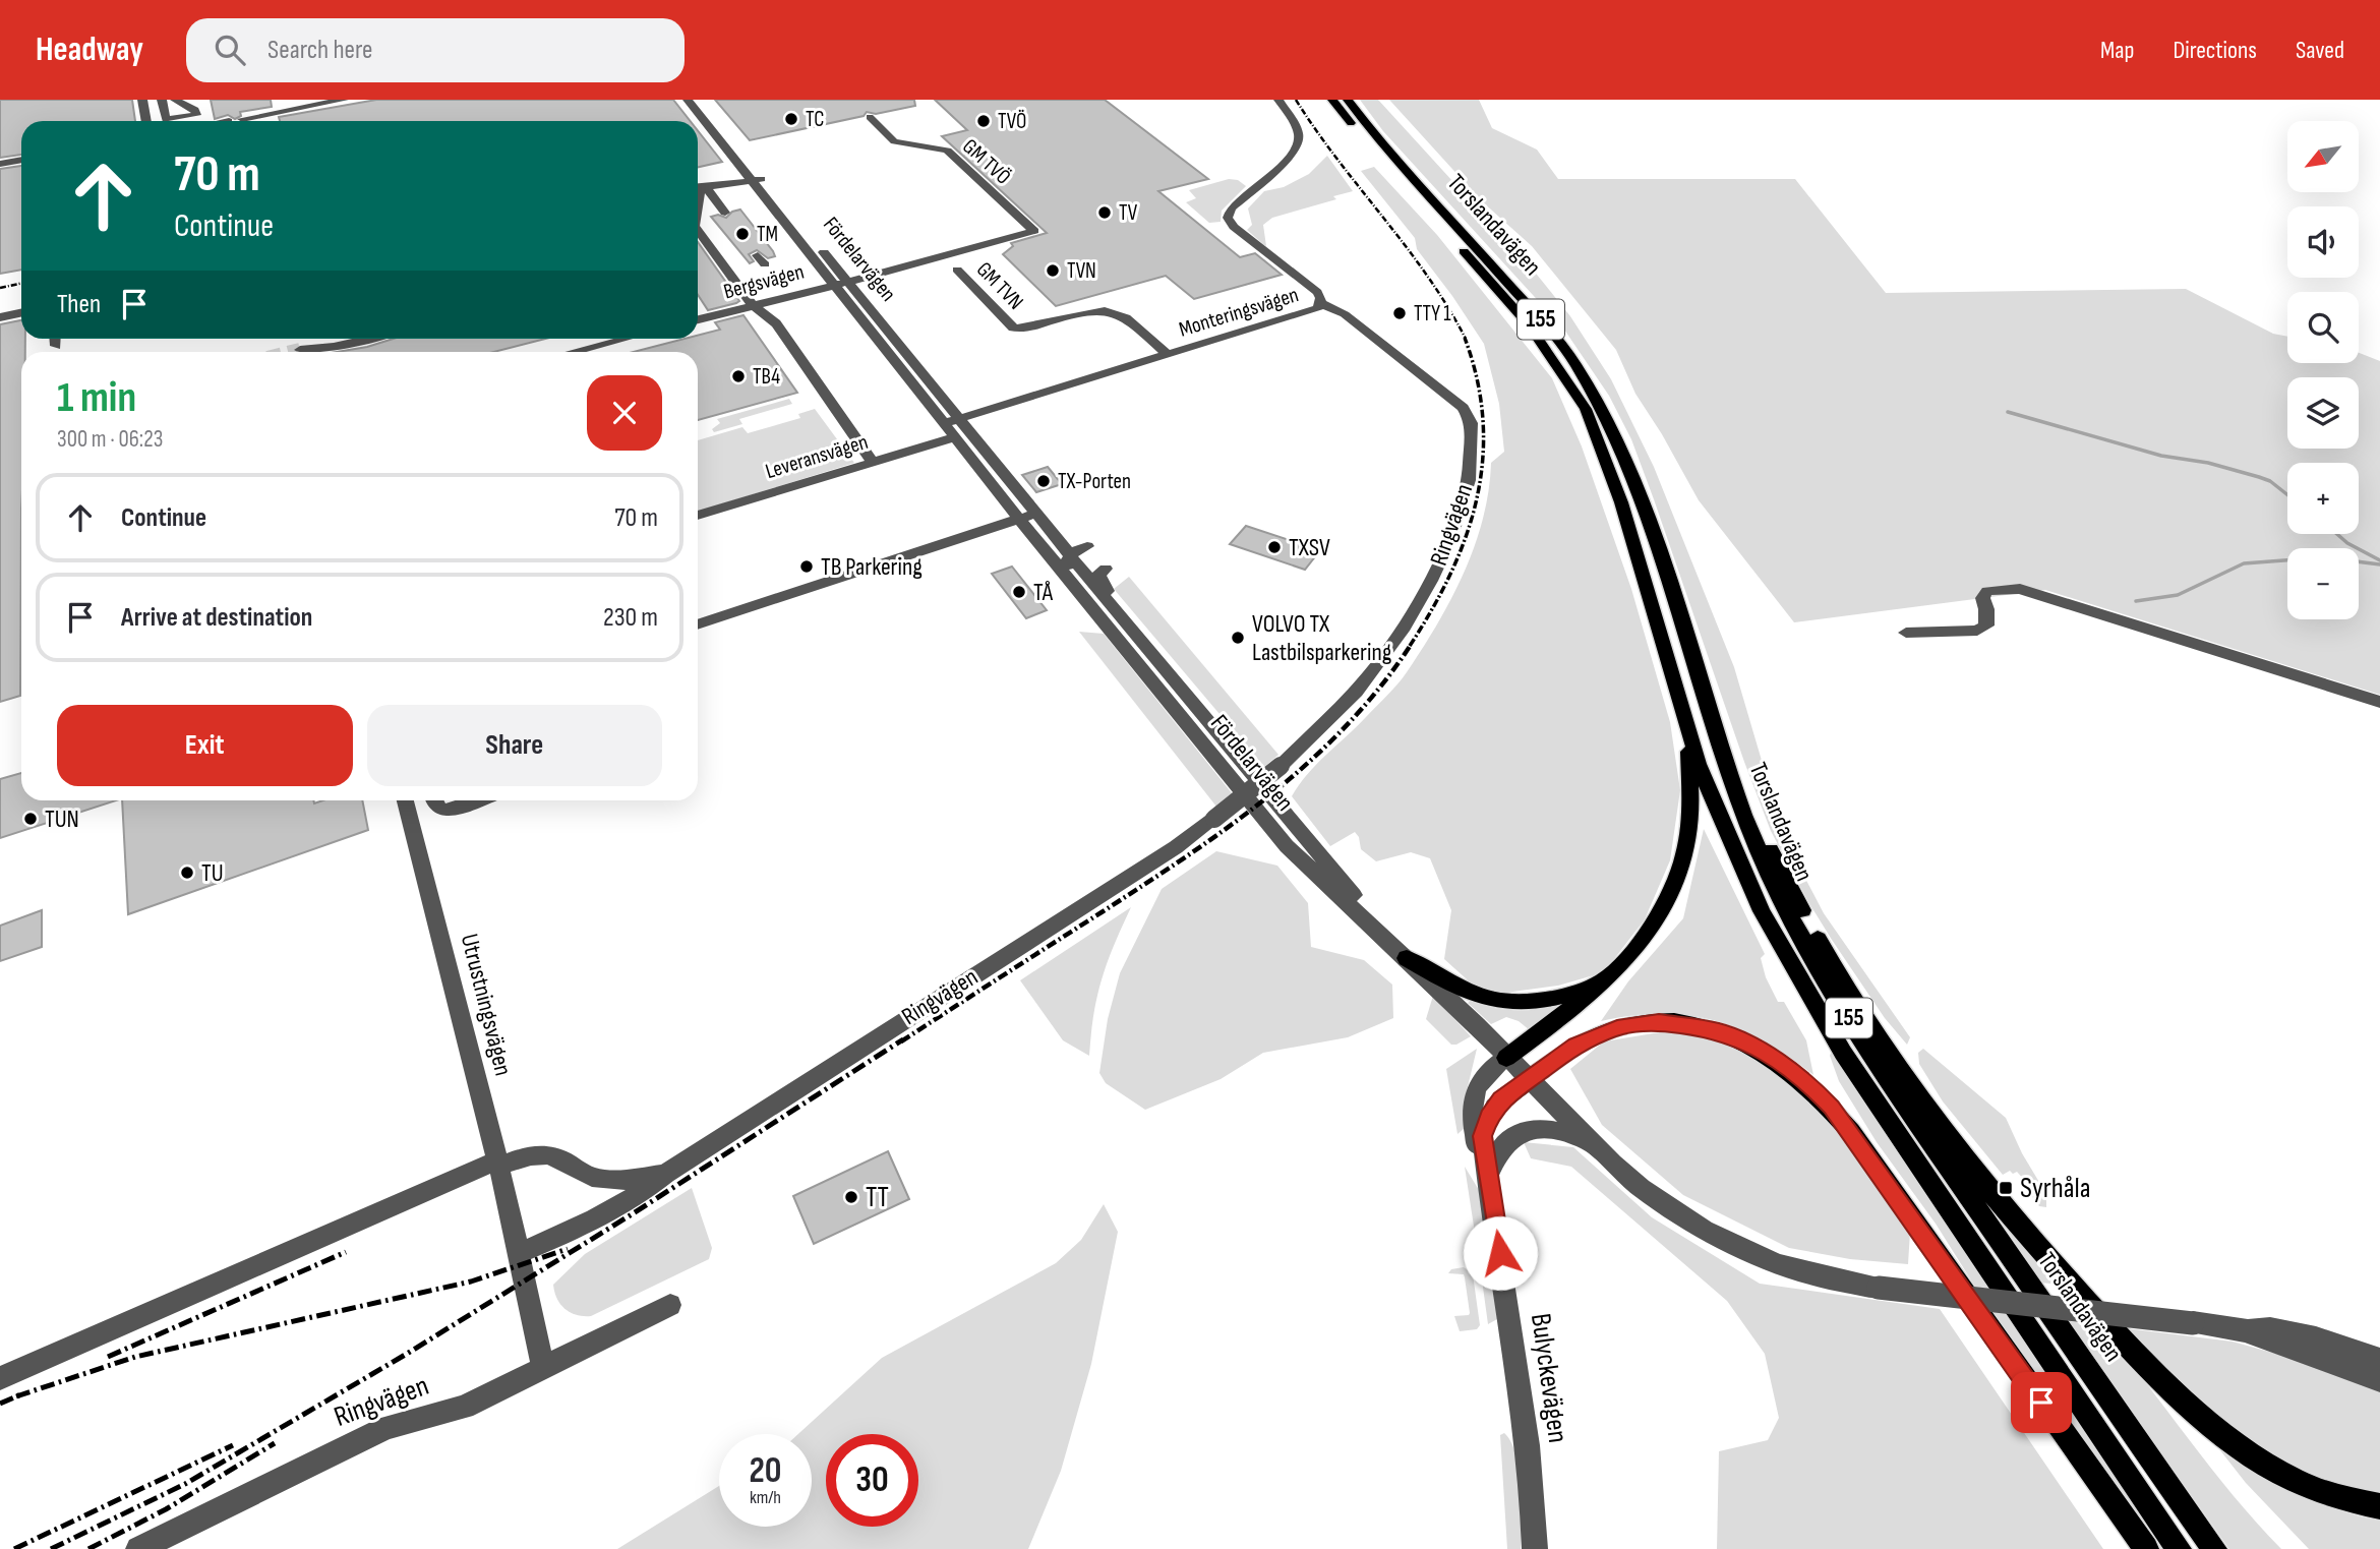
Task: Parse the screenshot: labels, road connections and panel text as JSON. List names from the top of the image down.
{
  "streets": {
    "main road": ["Torslandavägen", "155"],
    "street": [
      "GM TVÖ",
      "Fördelarvägen",
      "Bergsvägen",
      "GM TVN",
      "Monteringsvägen",
      "Leveransvägen",
      "Ringvägen",
      "Utrustningsvägen",
      "Bulyckevägen"
    ]
  },
  "crossings": [
    ["GM TVÖ", "Fördelarvägen"],
    ["GM TVÖ", "Bergsvägen"],
    ["Fördelarvägen", "Bergsvägen"],
    ["Fördelarvägen", "Monteringsvägen"],
    ["Fördelarvägen", "Bulyckevägen"],
    ["GM TVN", "Monteringsvägen"],
    ["Monteringsvägen", "Ringvägen"],
    ["Ringvägen", "Utrustningsvägen"]
  ],
  "places": {
    "other": [
      "TC",
      "TVÖ",
      "TV",
      "TM",
      "TVN",
      "TTY 1",
      "TB4",
      "TX-Porten",
      "TXSV",
      "TB Parkering",
      "TÅ",
      "VOLVO TX Lastbilsparkering",
      "TUN",
      "TU",
      "TT"
    ],
    "transit": ["Syrhåla"]
  },
  "north": "bottom left",
  "page": {
    "header": "Headway",
    "search": "Search here",
    "nav": ["Map", "Directions", "Saved"],
    "map_buttons": ["+", "−"],
    "turn": ["70 m", "Continue"],
    "then": "Then",
    "heading": ["1 min", "300 m · 06:23"],
    "list": [
      {
        "name": "Continue",
        "value": "70 m"
      },
      {
        "name": "Arrive at destination",
        "value": "230 m"
      }
    ],
    "buttons": ["Exit", "Share"],
    "speed": "20 km/h",
    "limit": "30"
  }
}
